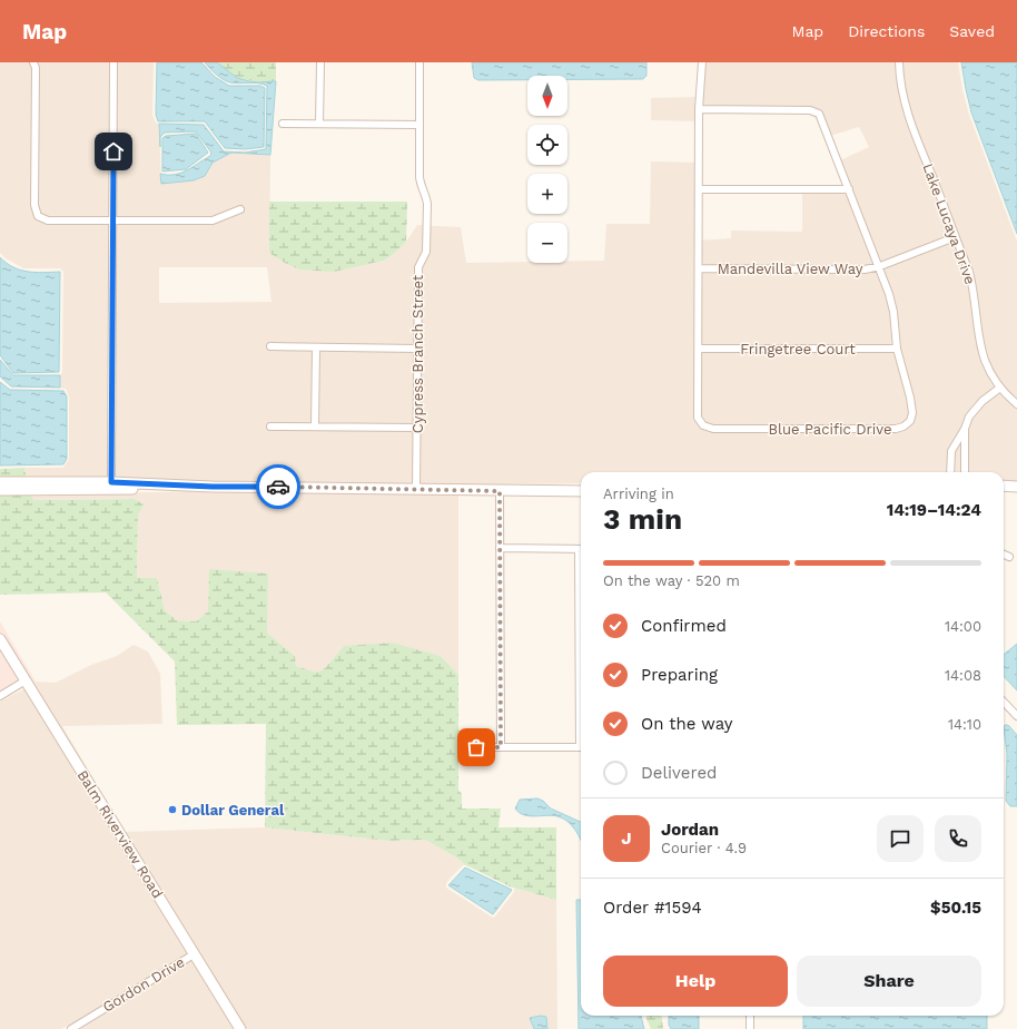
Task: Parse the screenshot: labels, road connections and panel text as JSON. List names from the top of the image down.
{
  "streets": {
    "street": [
      "Lake Lucaya Drive",
      "Mandevilla View Way",
      "Fringetree Court",
      "Cypress Branch Street",
      "Blue Pacific Drive",
      "Balm Riverview Road",
      "Gordon Drive"
    ]
  },
  "crossings": [
    ["Lake Lucaya Drive", "Mandevilla View Way"],
    ["Mandevilla View Way", "Blue Pacific Drive"],
    ["Fringetree Court", "Blue Pacific Drive"],
    ["Balm Riverview Road", "Gordon Drive"]
  ],
  "places": ["Dollar General"],
  "north": "bottom",
  "page": {
    "header": "Map",
    "nav": ["Map", "Directions", "Saved"],
    "map_buttons": ["+", "−"],
    "heading": ["3 min", "Arriving in", "14:19–14:24"],
    "panel": [
      "Jordan",
      "Courier · 4.9",
      "Order #1594",
      "$50.15"
    ],
    "bar": "On the way · 520 m",
    "list": [
      ["Confirmed", "14:00"],
      ["Preparing", "14:08"],
      ["On the way", "14:10"],
      "Delivered"
    ],
    "round": "J",
    "buttons": ["Help", "Share"]
  }
}
